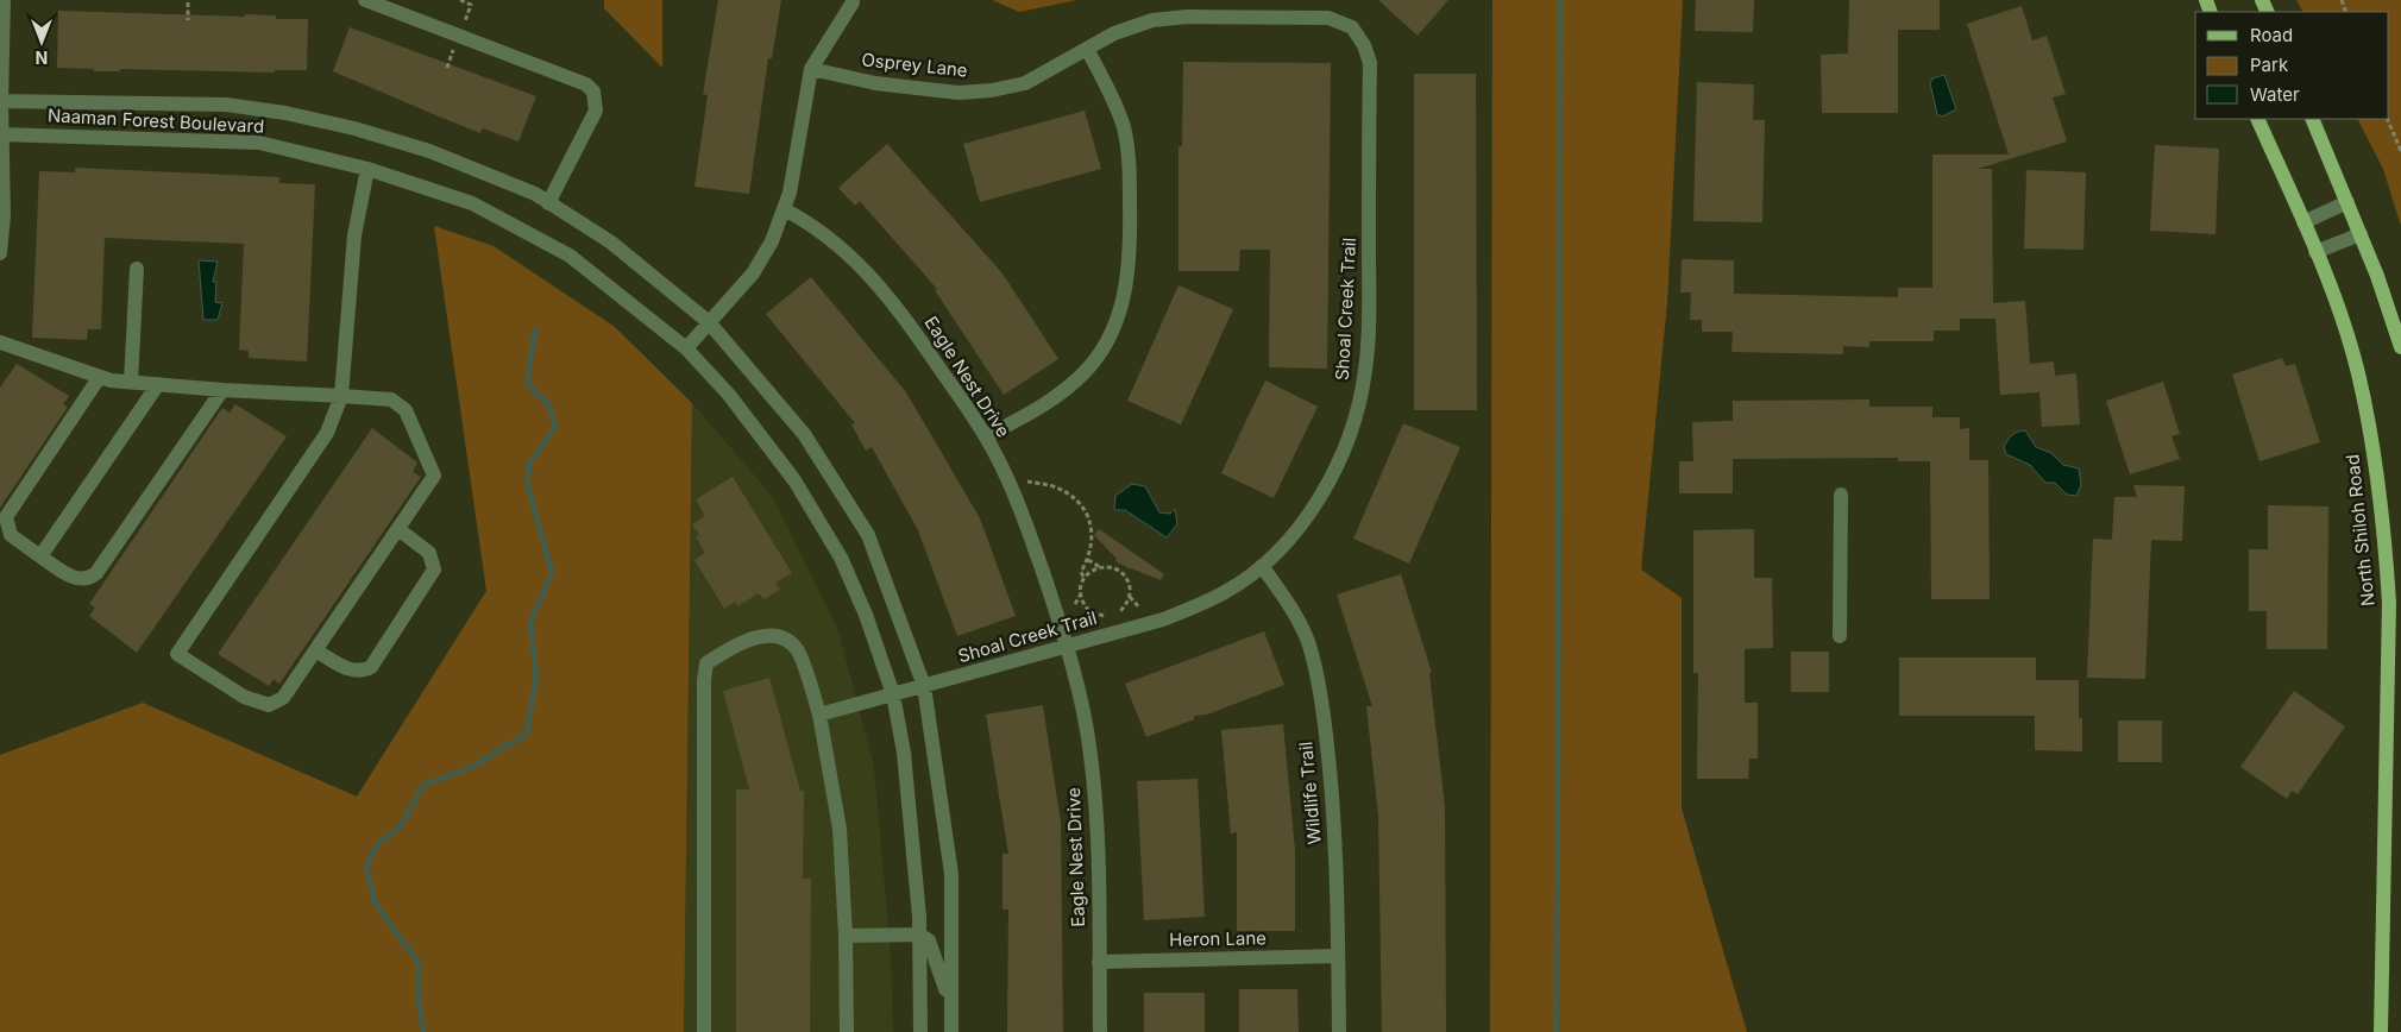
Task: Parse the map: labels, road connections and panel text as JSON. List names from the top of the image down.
{
  "streets": {
    "main road": ["North Shiloh Road"],
    "street": [
      "Osprey Lane",
      "Naaman Forest Boulevard",
      "Shoal Creek Trail",
      "Eagle Nest Drive",
      "Wildlife Trail",
      "Heron Lane"
    ]
  },
  "crossings": [
    ["Osprey Lane", "Shoal Creek Trail"],
    ["Naaman Forest Boulevard", "Shoal Creek Trail"],
    ["Shoal Creek Trail", "Eagle Nest Drive"],
    ["Shoal Creek Trail", "Wildlife Trail"],
    ["Eagle Nest Drive", "Heron Lane"],
    ["Wildlife Trail", "Heron Lane"]
  ],
  "legend": ["Road", "Park", "Water"],
  "north": "bottom"
}
